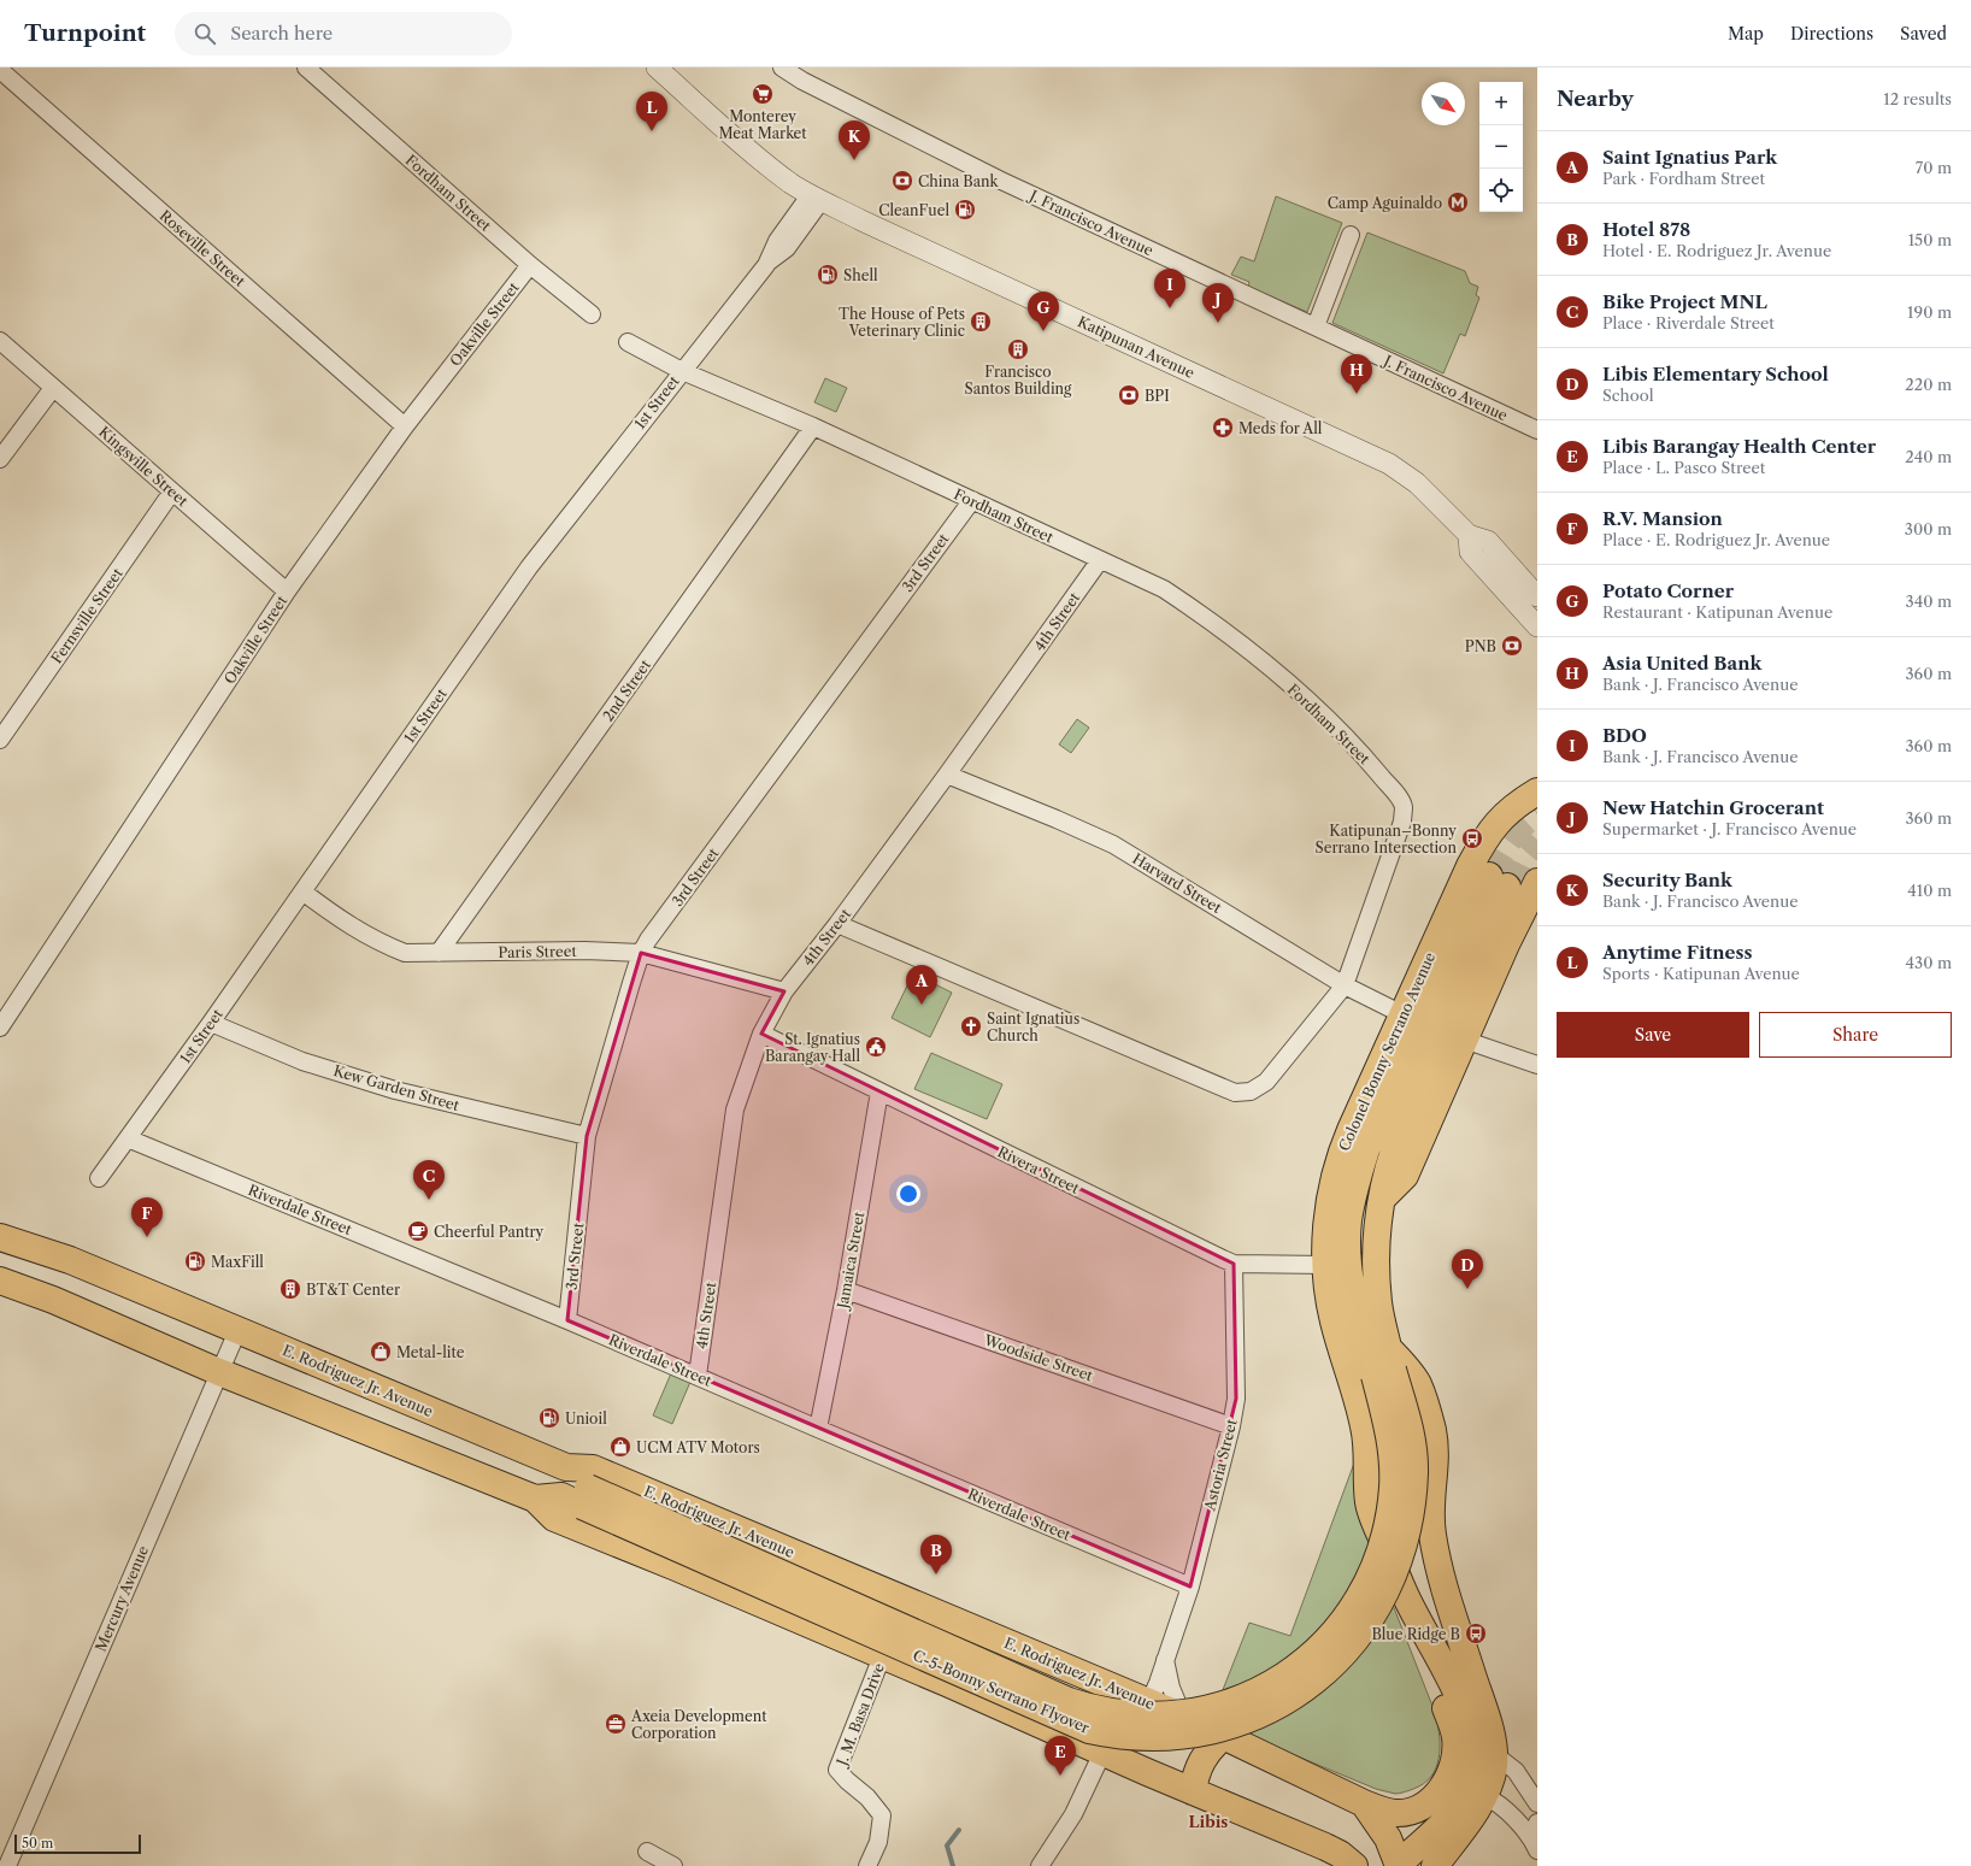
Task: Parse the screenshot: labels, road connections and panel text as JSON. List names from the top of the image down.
{
  "streets": {
    "main road": ["Colonel Bonny Serrano Avenue", "E. Rodriguez Jr. Avenue", "C-5-Bonny Serrano Flyover"],
    "street": [
      "Fordham Street",
      "J. Francisco Avenue",
      "Roseville Street",
      "Oakville Street",
      "Katipunan Avenue",
      "1st Street",
      "Kingsville Street",
      "3rd Street",
      "Fernsville Street",
      "4th Street",
      "2nd Street",
      "Harvard Street",
      "Paris Street",
      "Kew Garden Street",
      "Rivera Street",
      "Riverdale Street",
      "Jamaica Street",
      "Woodside Street",
      "Astoria Street",
      "Mercury Avenue",
      "J. M. Basa Drive"
    ]
  },
  "crossings": [
    ["Fordham Street", "Oakville Street"],
    ["Fordham Street", "1st Street"],
    ["Fordham Street", "3rd Street"],
    ["Fordham Street", "4th Street"],
    ["Fordham Street", "2nd Street"],
    ["Fordham Street", "Harvard Street"],
    ["Roseville Street", "Oakville Street"],
    ["Oakville Street", "Kingsville Street"],
    ["Katipunan Avenue", "1st Street"],
    ["1st Street", "Paris Street"],
    ["1st Street", "Kew Garden Street"],
    ["1st Street", "Riverdale Street"],
    ["Kingsville Street", "Fernsville Street"],
    ["3rd Street", "Paris Street"],
    ["3rd Street", "Kew Garden Street"],
    ["3rd Street", "Riverdale Street"],
    ["4th Street", "Harvard Street"],
    ["4th Street", "Paris Street"],
    ["4th Street", "Rivera Street"],
    ["4th Street", "Riverdale Street"],
    ["2nd Street", "Paris Street"],
    ["Colonel Bonny Serrano Avenue", "Rivera Street"],
    ["Colonel Bonny Serrano Avenue", "E. Rodriguez Jr. Avenue"],
    ["Colonel Bonny Serrano Avenue", "C-5-Bonny Serrano Flyover"],
    ["Rivera Street", "Jamaica Street"],
    ["Rivera Street", "Astoria Street"],
    ["Riverdale Street", "Jamaica Street"],
    ["Riverdale Street", "Astoria Street"],
    ["Jamaica Street", "Woodside Street"],
    ["Woodside Street", "Astoria Street"],
    ["E. Rodriguez Jr. Avenue", "Astoria Street"],
    ["E. Rodriguez Jr. Avenue", "Mercury Avenue"],
    ["E. Rodriguez Jr. Avenue", "C-5-Bonny Serrano Flyover"]
  ],
  "districts": ["Libis"],
  "places": {
    "supermarket": ["Monterey Meat Market"],
    "bank": ["China Bank", "BPI", "PNB"],
    "metro station": ["Camp Aguinaldo"],
    "fuel station": [
      "CleanFuel",
      "Shell",
      "MaxFill",
      "Unioil"
    ],
    "building": ["The House of Pets Veterinary Clinic", "Francisco Santos Building", "BT&T Center"],
    "pharmacy": ["Meds for All"],
    "bus stop": ["Katipunan–Bonny Serrano Intersection", "Blue Ridge B"],
    "church": ["Saint Ignatius Church"],
    "public building": ["St. Ignatius Barangay Hall"],
    "cafe": ["Cheerful Pantry"],
    "shop": ["Metal-lite", "UCM ATV Motors"],
    "office": ["Axeia Development Corporation"]
  },
  "scale_bar": "50 m",
  "north": "bottom right",
  "page": {
    "header": "Turnpoint",
    "search": "Search here",
    "nav": ["Map", "Directions", "Saved"],
    "heading": ["Nearby", "12 results"],
    "map_buttons": ["+", "−"],
    "pins": [
      "L",
      "K",
      "I",
      "J",
      "G",
      "H",
      "A",
      "C",
      "F",
      "D",
      "B",
      "E"
    ],
    "list": [
      {
        "mark": "A",
        "name": "Saint Ignatius Park",
        "note": "Park · Fordham Street",
        "value": "70 m"
      },
      {
        "mark": "B",
        "name": "Hotel 878",
        "note": "Hotel · E. Rodriguez Jr. Avenue",
        "value": "150 m"
      },
      {
        "mark": "C",
        "name": "Bike Project MNL",
        "note": "Place · Riverdale Street",
        "value": "190 m"
      },
      {
        "mark": "D",
        "name": "Libis Elementary School",
        "note": "School",
        "value": "220 m"
      },
      {
        "mark": "E",
        "name": "Libis Barangay Health Center",
        "note": "Place · L. Pasco Street",
        "value": "240 m"
      },
      {
        "mark": "F",
        "name": "R.V. Mansion",
        "note": "Place · E. Rodriguez Jr. Avenue",
        "value": "300 m"
      },
      {
        "mark": "G",
        "name": "Potato Corner",
        "note": "Restaurant · Katipunan Avenue",
        "value": "340 m"
      },
      {
        "mark": "H",
        "name": "Asia United Bank",
        "note": "Bank · J. Francisco Avenue",
        "value": "360 m"
      },
      {
        "mark": "I",
        "name": "BDO",
        "note": "Bank · J. Francisco Avenue",
        "value": "360 m"
      },
      {
        "mark": "J",
        "name": "New Hatchin Grocerant",
        "note": "Supermarket · J. Francisco Avenue",
        "value": "360 m"
      },
      {
        "mark": "K",
        "name": "Security Bank",
        "note": "Bank · J. Francisco Avenue",
        "value": "410 m"
      },
      {
        "mark": "L",
        "name": "Anytime Fitness",
        "note": "Sports · Katipunan Avenue",
        "value": "430 m"
      }
    ],
    "buttons": ["Save", "Share"],
    "scale": "50 m"
  }
}
